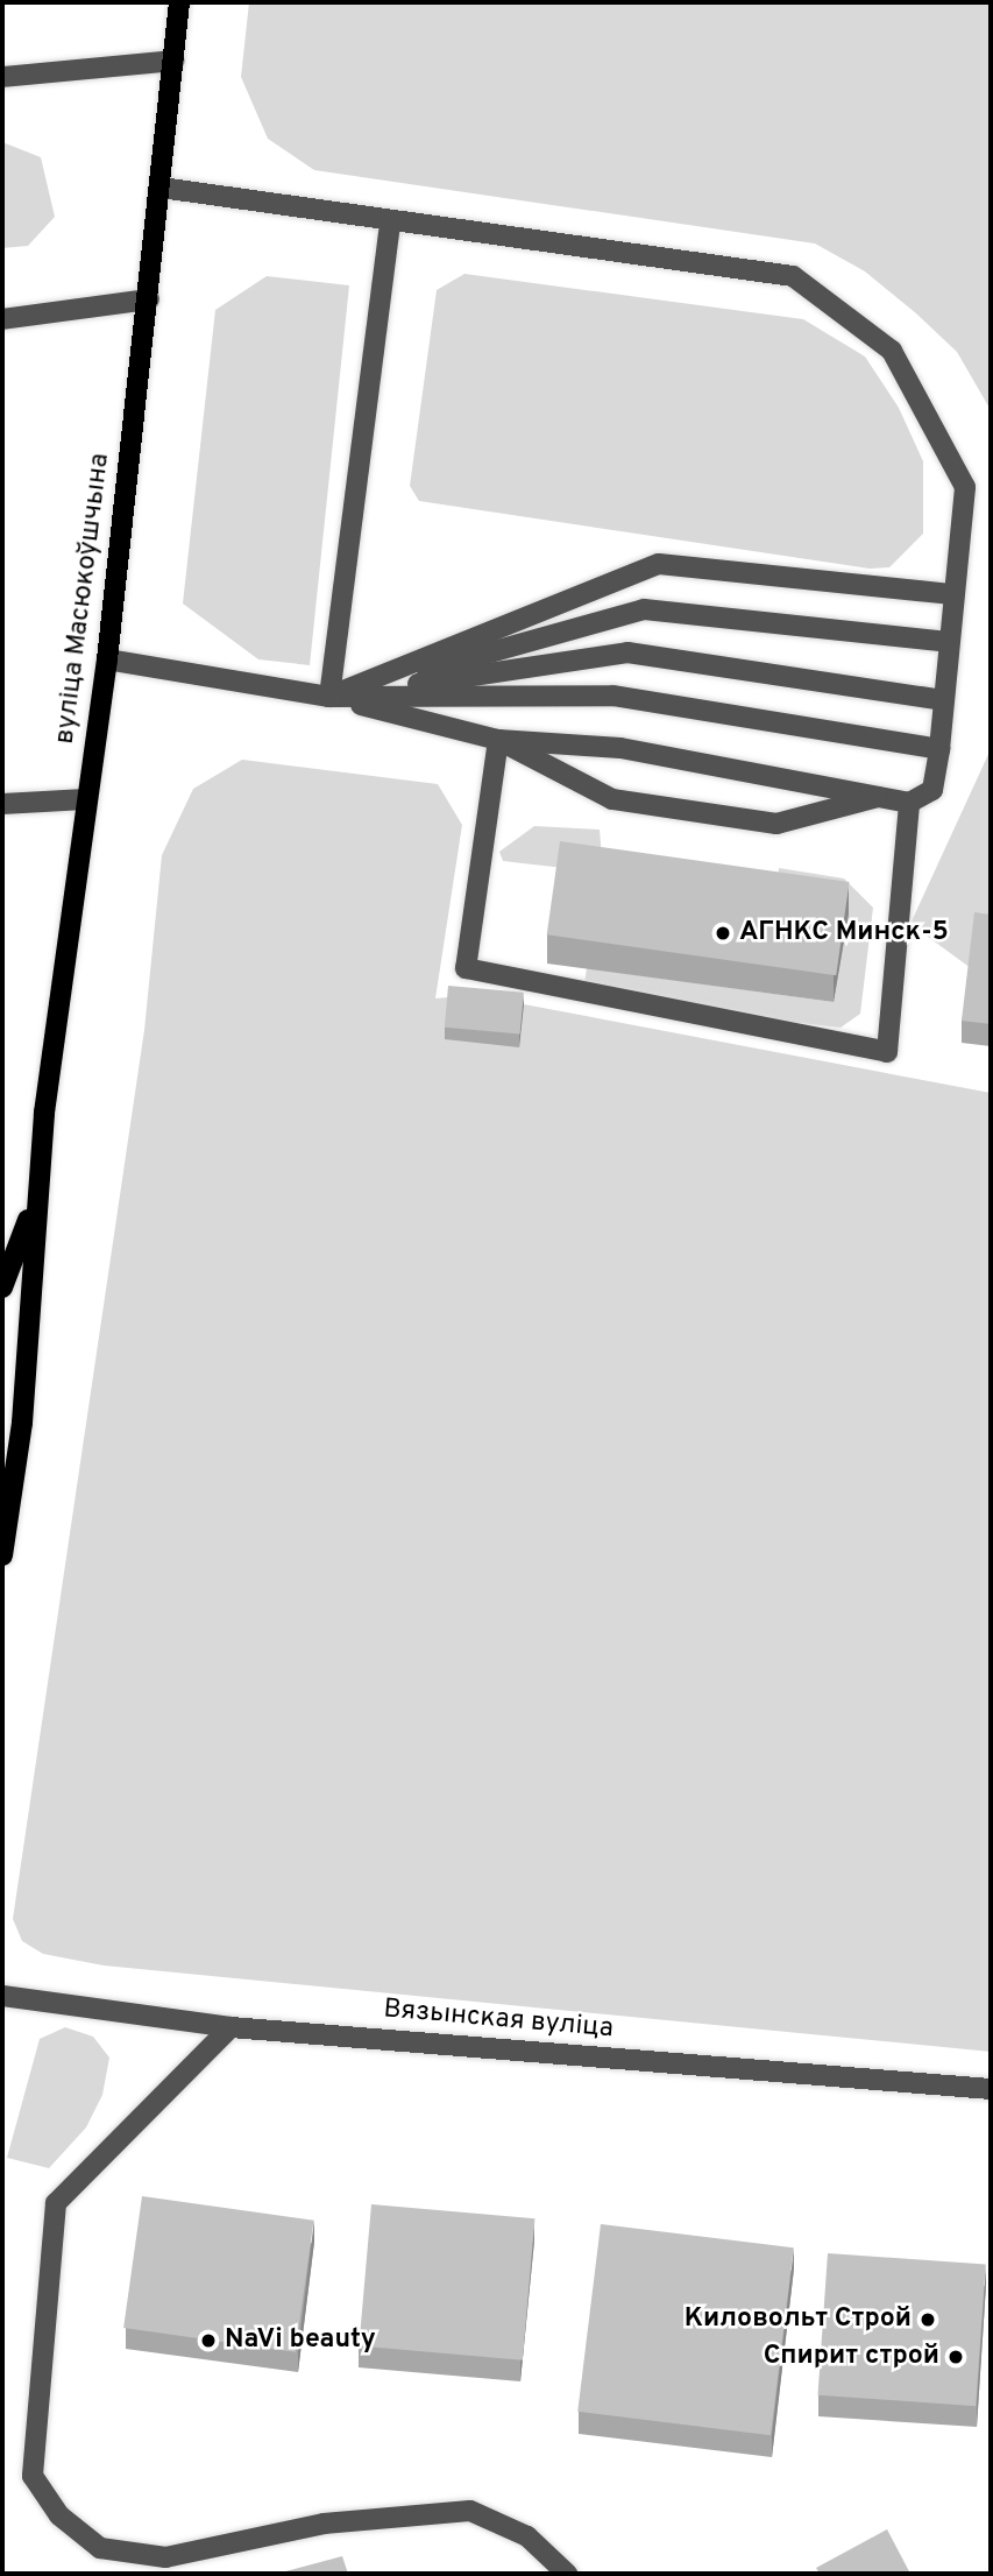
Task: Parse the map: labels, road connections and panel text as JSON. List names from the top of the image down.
{
  "streets": {
    "main road": ["вуліца Масюкоўшчына"],
    "street": ["Вязынская вуліца"]
  },
  "places": [
    "АГНКС Минск-5",
    "Киловольт Строй",
    "NaVi beauty",
    "Спирит строй"
  ]
}
